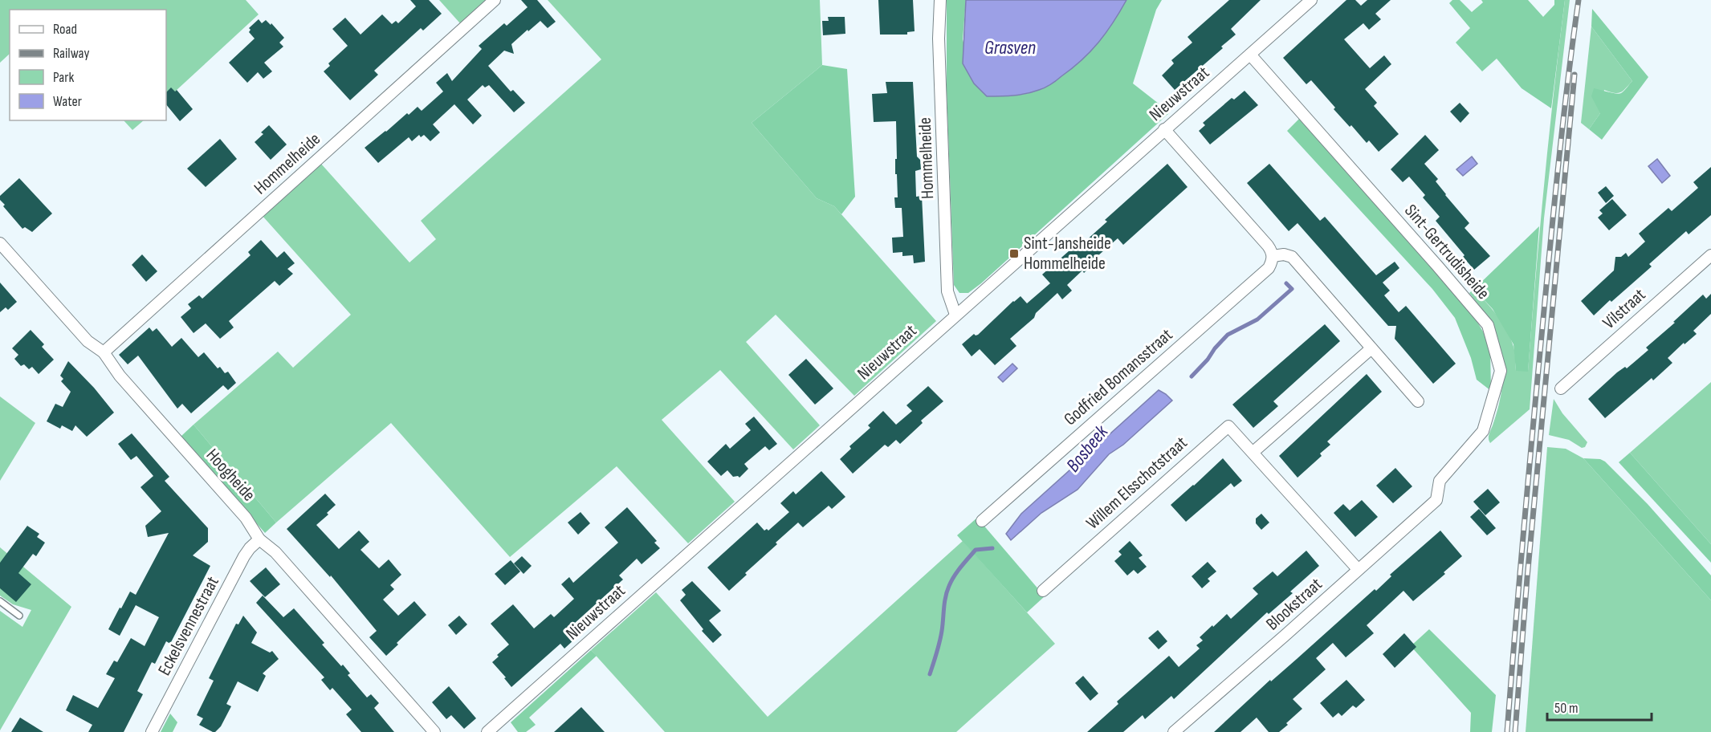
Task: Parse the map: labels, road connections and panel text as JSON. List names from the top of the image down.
{
  "streets": {
    "street": [
      "Nieuwstraat",
      "Hommelheide",
      "Sint-Gertrudisheide",
      "Vilstraat",
      "Godfried Bomansstraat",
      "Hoogheide",
      "Willem Elsschotstraat",
      "Blookstraat",
      "Eckelsvennestraat"
    ]
  },
  "crossings": [
    ["Nieuwstraat", "Hommelheide"],
    ["Nieuwstraat", "Sint-Gertrudisheide"],
    ["Hommelheide", "Hoogheide"],
    ["Sint-Gertrudisheide", "Blookstraat"],
    ["Hoogheide", "Eckelsvennestraat"],
    ["Willem Elsschotstraat", "Blookstraat"]
  ],
  "water": ["Grasven", "Bosbeek"],
  "places": {
    "transit": ["Sint-Jansheide Hommelheide"]
  },
  "legend": [
    "Road",
    "Railway",
    "Park",
    "Water"
  ],
  "scale_bar": "50 m"
}
